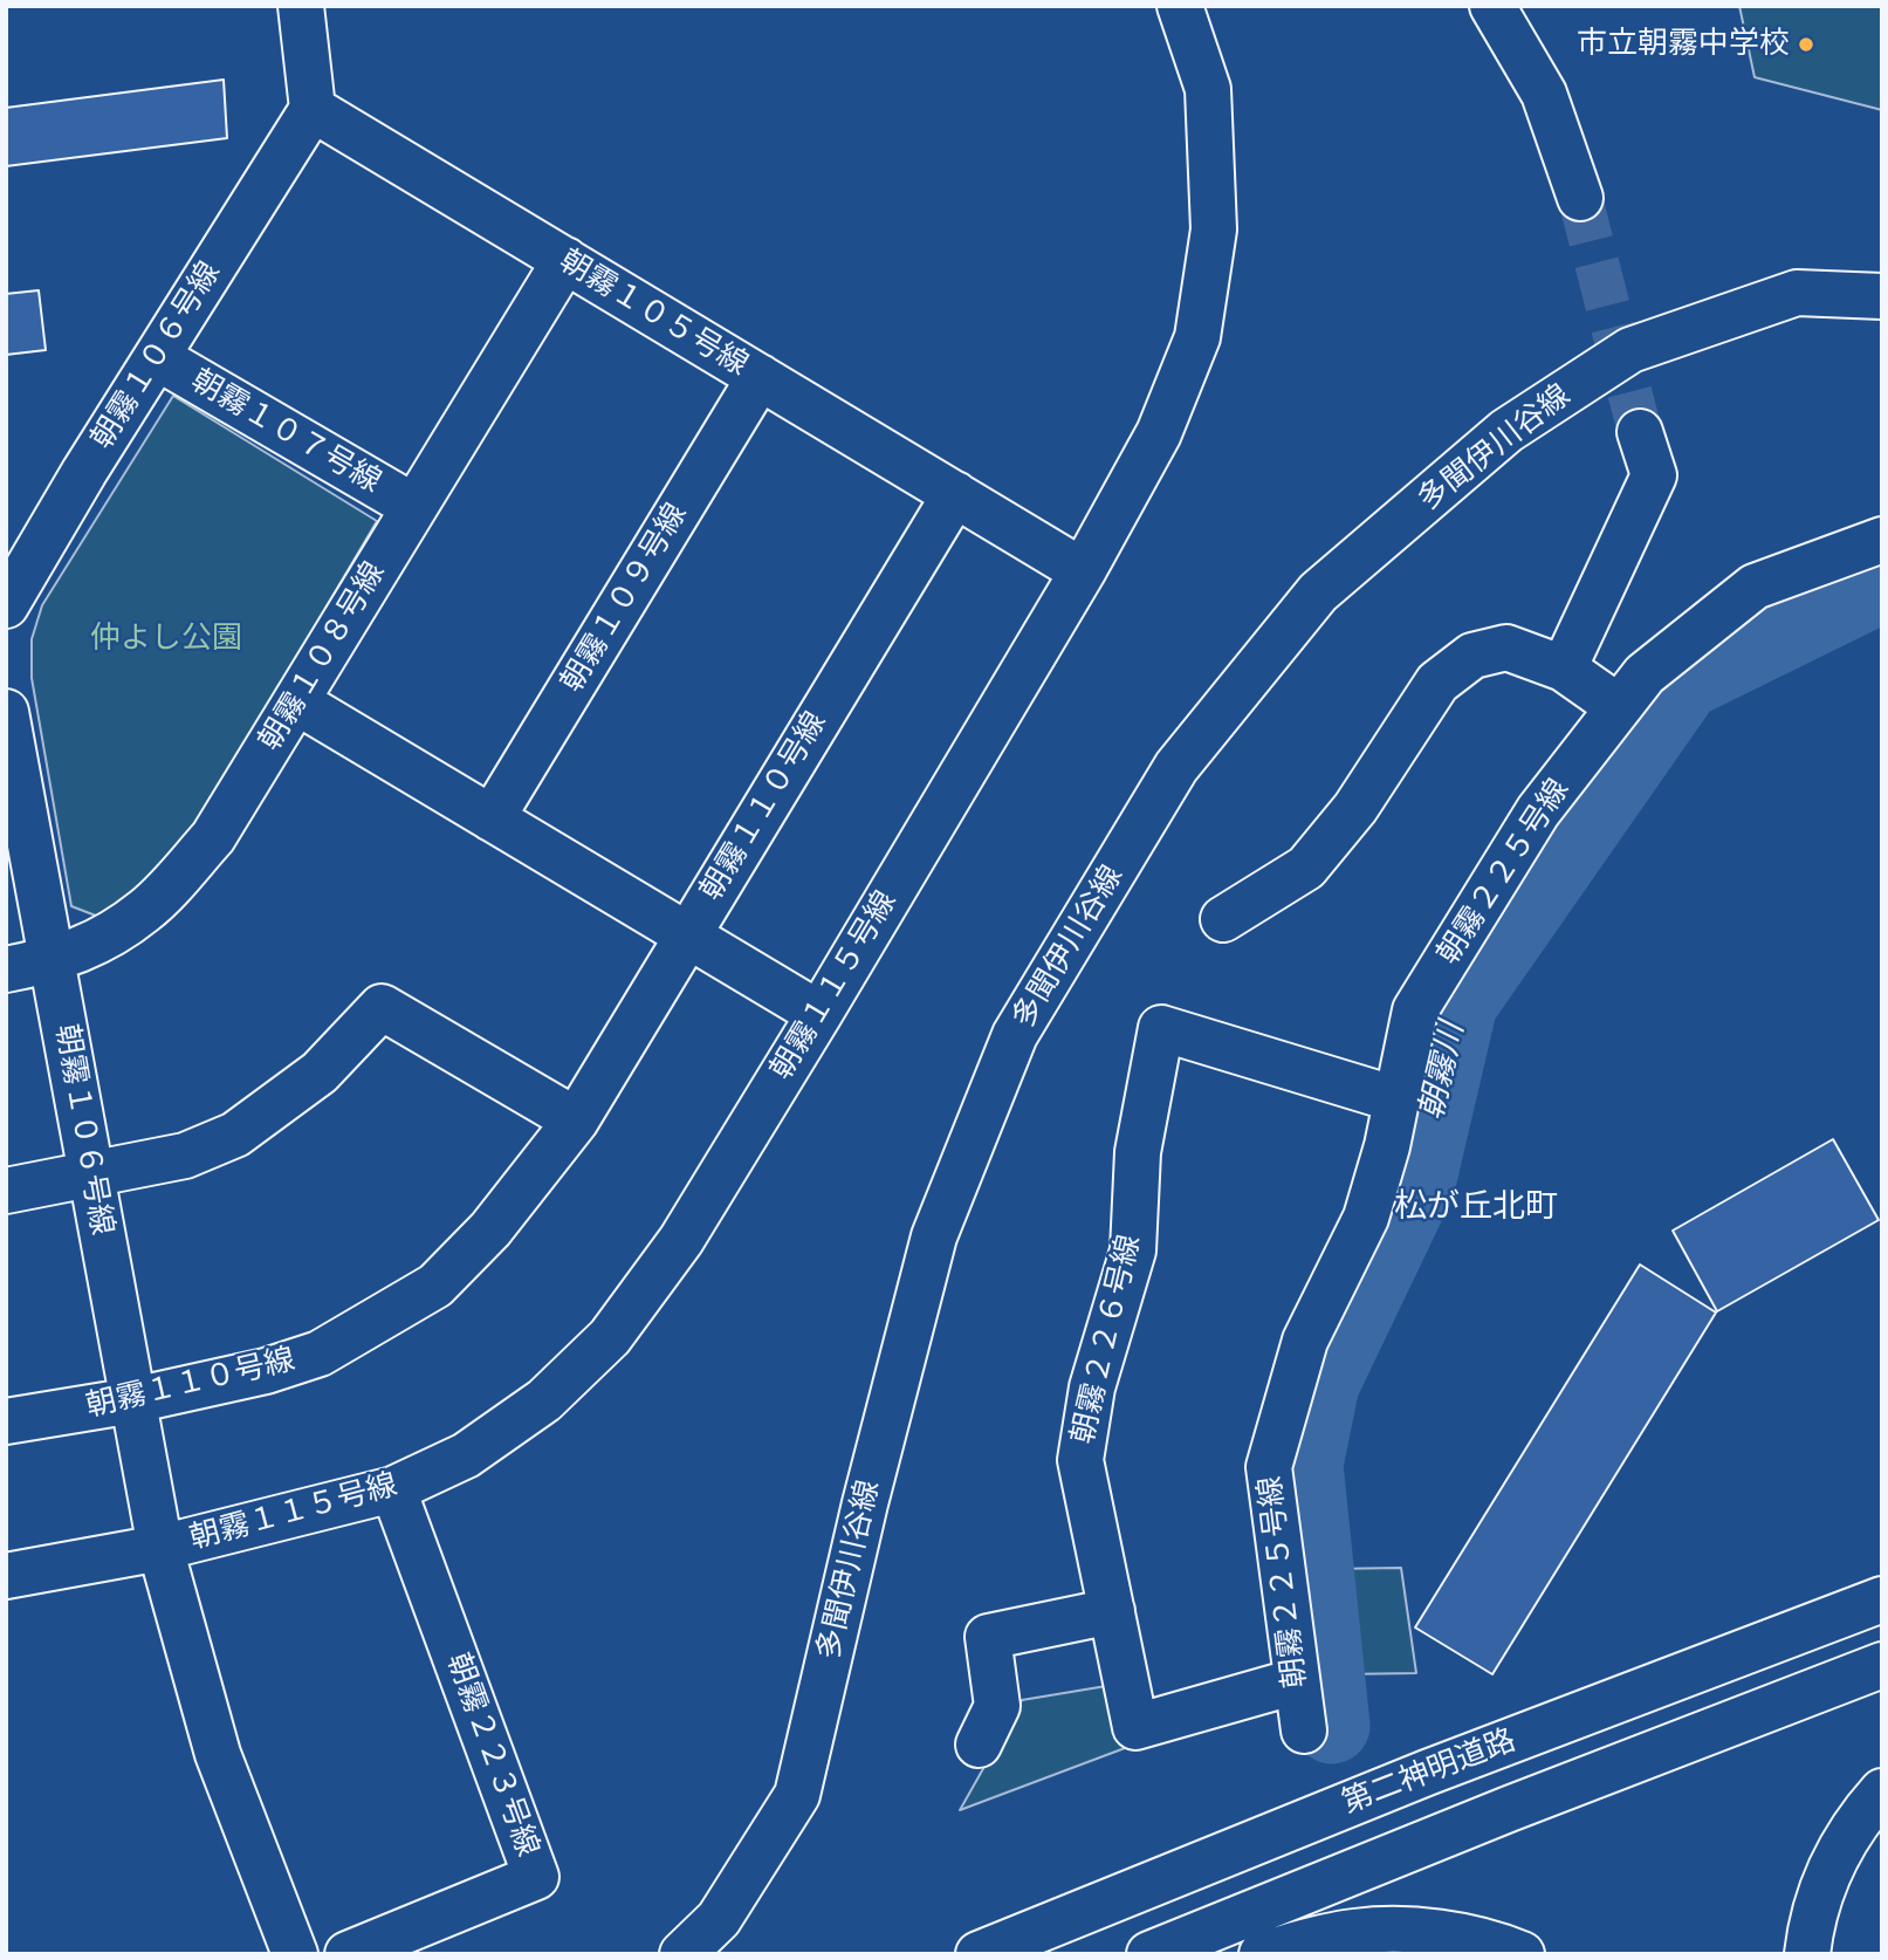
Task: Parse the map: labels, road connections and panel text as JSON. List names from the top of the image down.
{
  "streets": {
    "main road": [
      "朝霧１０５号線",
      "朝霧１０６号線",
      "朝霧１０７号線",
      "多聞伊川谷線",
      "朝霧１０９号線",
      "朝霧１０８号線",
      "朝霧１１０号線",
      "朝霧２２５号線",
      "朝霧１１５号線",
      "朝霧２２６号線",
      "朝霧２２３号線",
      "第二神明道路"
    ]
  },
  "crossings": [
    ["朝霧１０５号線", "朝霧１０６号線"],
    ["朝霧１０５号線", "朝霧１０９号線"],
    ["朝霧１０５号線", "朝霧１０８号線"],
    ["朝霧１０５号線", "朝霧１１０号線"],
    ["朝霧１０５号線", "朝霧１１５号線"],
    ["朝霧１０６号線", "朝霧１０７号線"],
    ["朝霧１０６号線", "朝霧１０８号線"],
    ["朝霧１０６号線", "朝霧１１０号線"],
    ["朝霧１０６号線", "朝霧１１５号線"],
    ["朝霧１０７号線", "朝霧１０８号線"],
    ["朝霧２２５号線", "朝霧２２６号線"],
    ["朝霧１１５号線", "朝霧２２３号線"]
  ],
  "districts": ["松が丘北町"],
  "water": ["朝霧川"],
  "parks": ["仲よし公園"],
  "places": ["市立朝霧中学校"]
}
